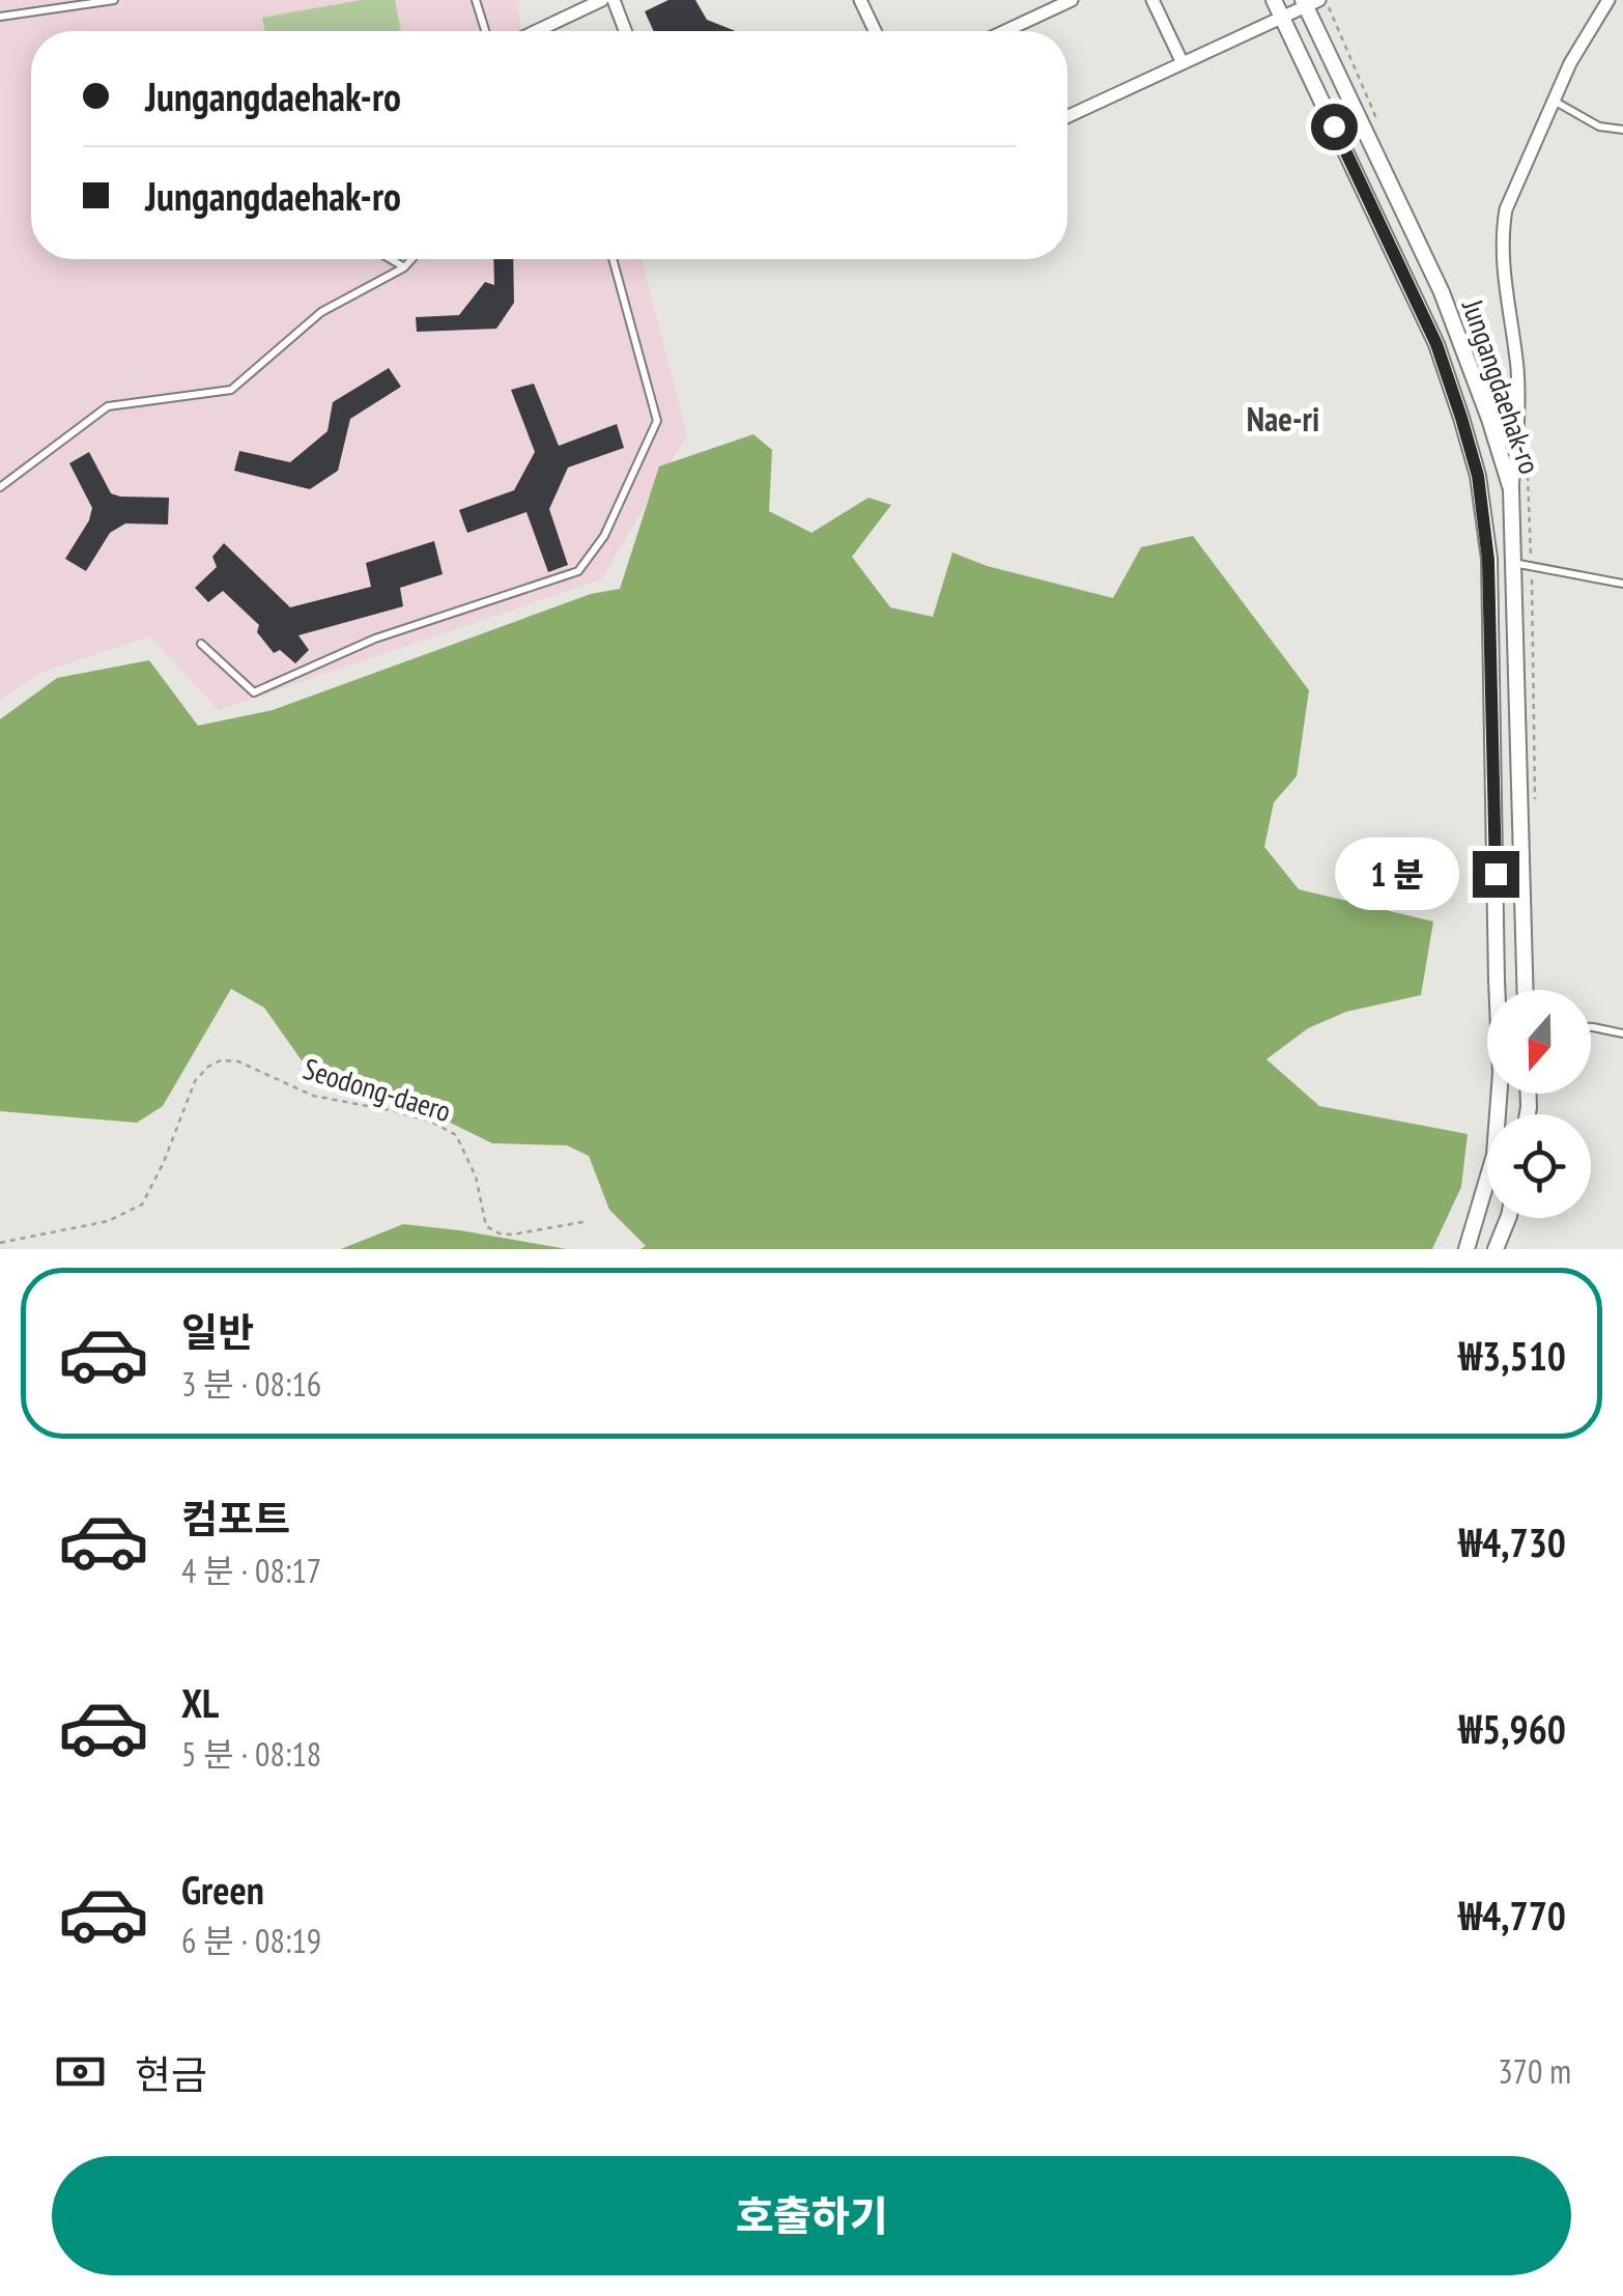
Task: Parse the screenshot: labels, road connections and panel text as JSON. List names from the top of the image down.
{
  "streets": {
    "street": ["Jungangdaehak-ro"],
    "path": ["Seodong-daero"]
  },
  "districts": ["Nae-ri"],
  "north": "bottom",
  "page": {
    "banner": ["Jungangdaehak-ro", "Jungangdaehak-ro"],
    "bubble": "1 분",
    "list": [
      {
        "name": "일반",
        "note": "3 분 · 08:16",
        "value": "₩3,510"
      },
      {
        "name": "컴포트",
        "note": "4 분 · 08:17",
        "value": "₩4,730"
      },
      {
        "name": "XL",
        "note": "5 분 · 08:18",
        "value": "₩5,960"
      },
      {
        "name": "Green",
        "note": "6 분 · 08:19",
        "value": "₩4,770"
      }
    ],
    "pay": ["현금", "370 m"],
    "buttons": "호출하기"
  }
}
